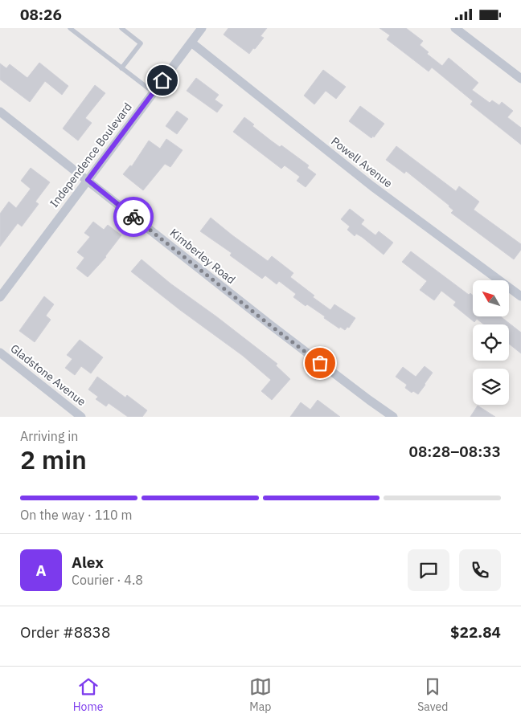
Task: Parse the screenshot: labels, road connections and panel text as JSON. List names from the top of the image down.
{
  "streets": {
    "street": [
      "Independence Boulevard",
      "Powell Avenue",
      "Kimberley Road",
      "Gladstone Avenue"
    ]
  },
  "crossings": [
    ["Independence Boulevard", "Powell Avenue"],
    ["Independence Boulevard", "Kimberley Road"]
  ],
  "north": "top left",
  "page": {
    "status": "08:26",
    "heading": ["2 min", "Arriving in", "08:28–08:33"],
    "panel": [
      "Alex",
      "Courier · 4.8",
      "Order #8838",
      "$22.84"
    ],
    "bar": "On the way · 110 m",
    "round": "A",
    "tabs": ["Home", "Map", "Saved"]
  }
}
